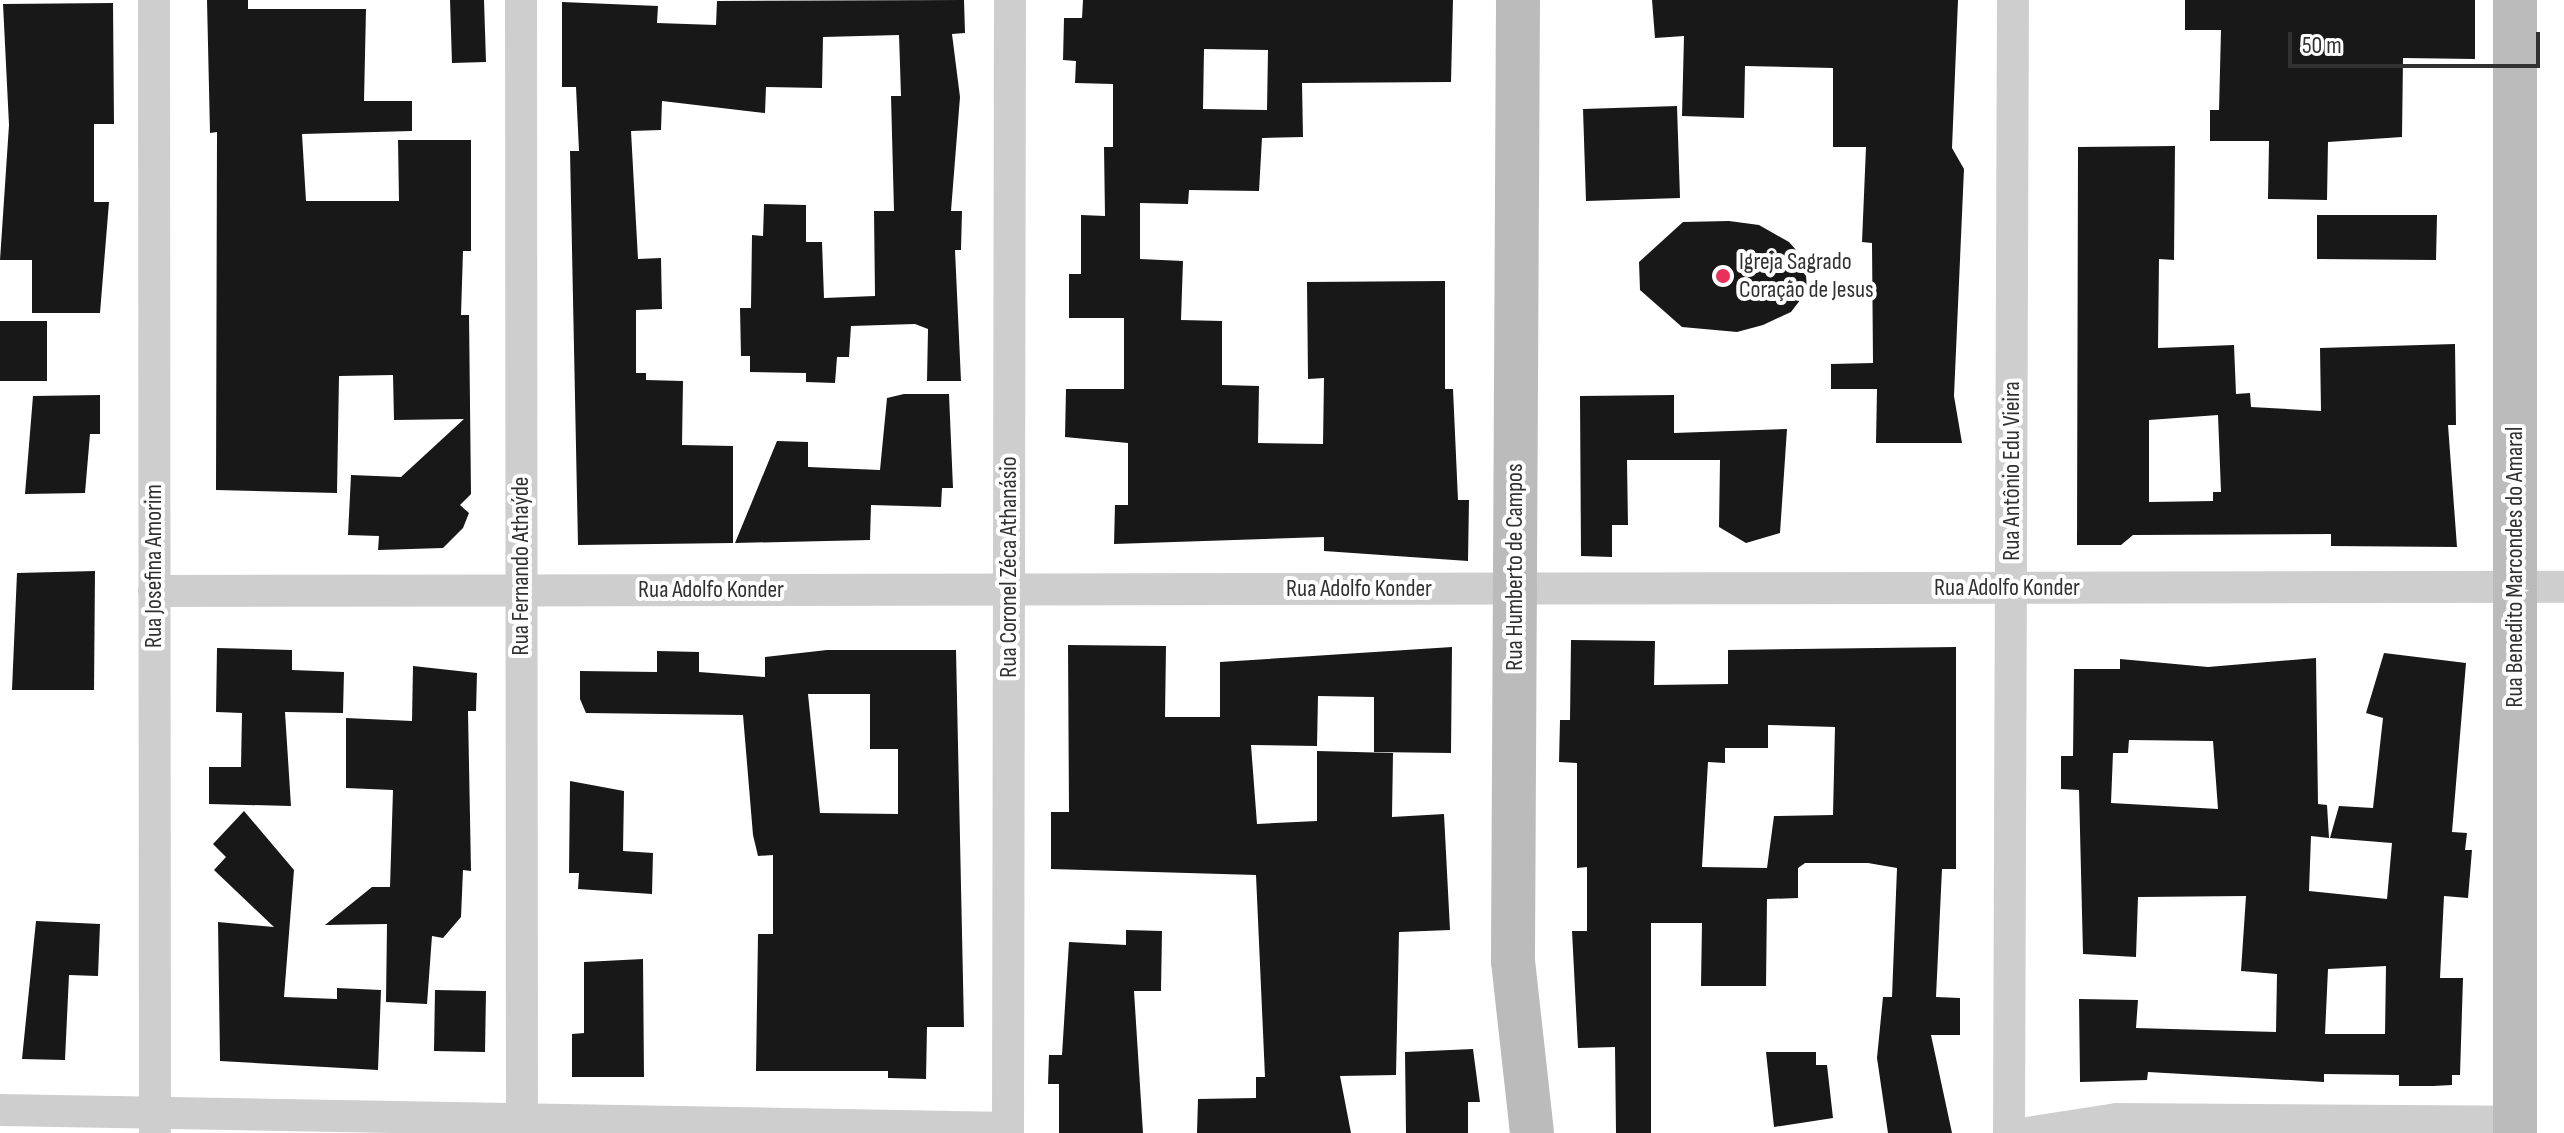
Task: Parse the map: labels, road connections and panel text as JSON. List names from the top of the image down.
{
  "streets": {
    "main road": ["Rua Humberto de Campos", "Rua Benedito Marcondes do Amaral"],
    "street": [
      "Rua Antônio Edu Vieira",
      "Rua Josefina Amorim",
      "Rua Fernando Athaýde",
      "Rua Coronel Zéca Athanásio",
      "Rua Adolfo Konder"
    ]
  },
  "crossings": [
    ["Rua Antônio Edu Vieira", "Rua Adolfo Konder"],
    ["Rua Josefina Amorim", "Rua Adolfo Konder"],
    ["Rua Fernando Athaýde", "Rua Adolfo Konder"],
    ["Rua Coronel Zéca Athanásio", "Rua Adolfo Konder"],
    ["Rua Humberto de Campos", "Rua Adolfo Konder"],
    ["Rua Benedito Marcondes do Amaral", "Rua Adolfo Konder"]
  ],
  "places": ["Igreja Sagrado Coração de Jesus"],
  "scale_bar": "50 m"
}
